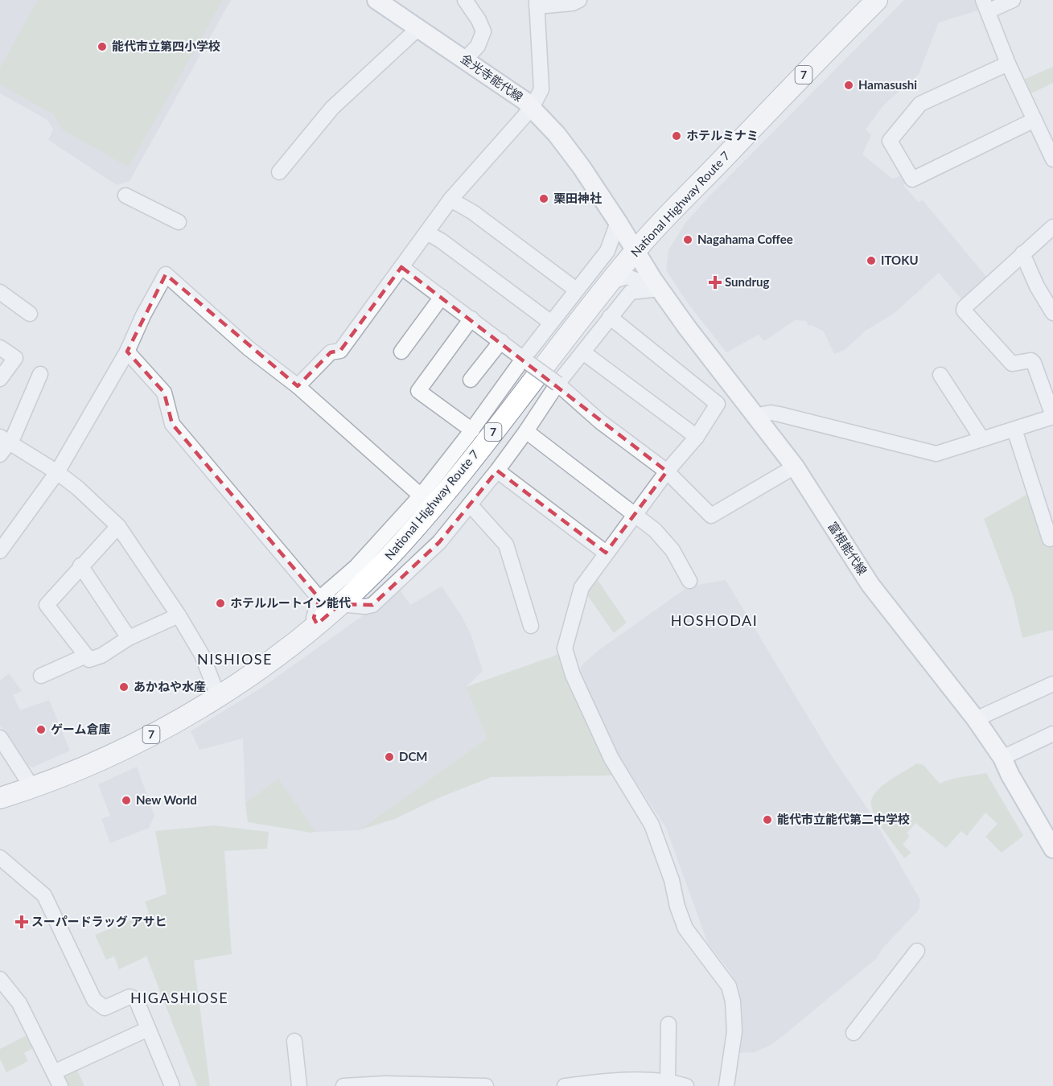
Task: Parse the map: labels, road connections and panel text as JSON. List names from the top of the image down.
{
  "streets": {
    "highway": ["7", "National Highway Route 7"],
    "main road": ["金光寺能代線", "富根能代線"]
  },
  "crossings": [
    ["金光寺能代線", "National Highway Route 7"],
    ["金光寺能代線", "富根能代線"],
    ["National Highway Route 7", "富根能代線"]
  ],
  "districts": ["HOSHODAI", "NISHIOSE", "HIGASHIOSE"],
  "places": {
    "other": [
      "能代市立第四小学校",
      "Hamasushi",
      "ホテルミナミ",
      "栗田神社",
      "Nagahama Coffee",
      "ITOKU",
      "ホテルルートイン能代",
      "あかねや水産",
      "ゲーム倉庫",
      "DCM",
      "New World",
      "能代市立能代第二中学校"
    ],
    "health": ["Sundrug", "スーパードラッグ アサヒ"]
  }
}
